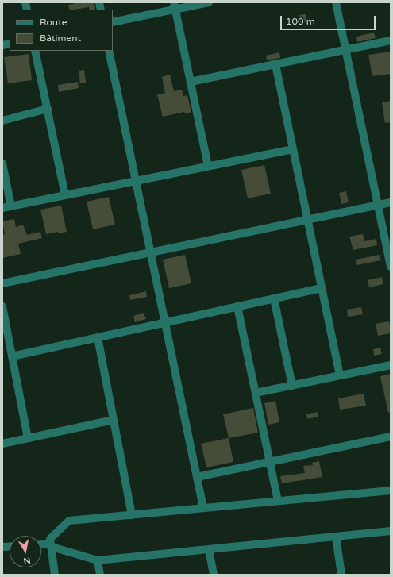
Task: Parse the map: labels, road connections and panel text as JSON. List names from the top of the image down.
{
  "legend": ["Route", "Bâtiment"],
  "scale_bar": "100 m",
  "north": "bottom"
}
